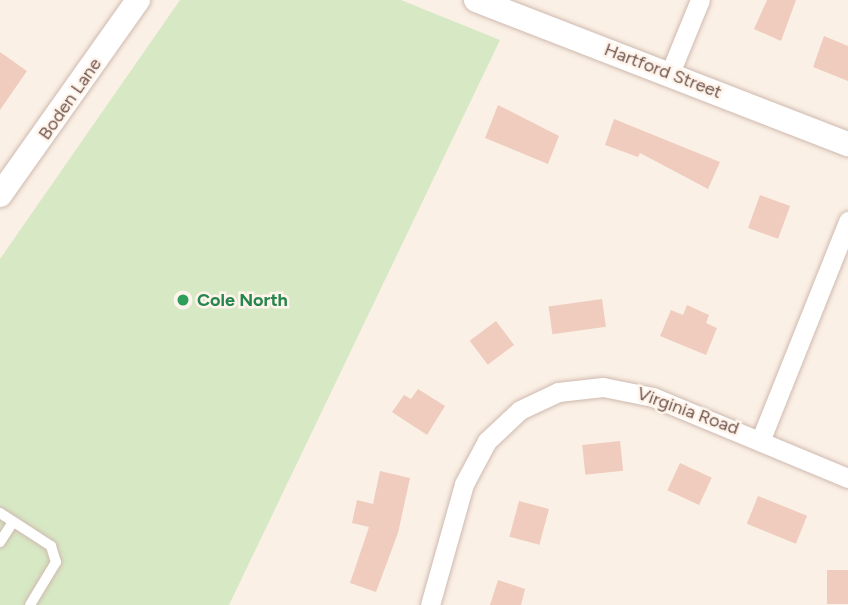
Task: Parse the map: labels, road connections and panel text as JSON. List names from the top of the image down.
{
  "streets": {
    "street": ["Hartford Street", "Boden Lane", "Virginia Road"]
  },
  "places": ["Cole North"]
}
